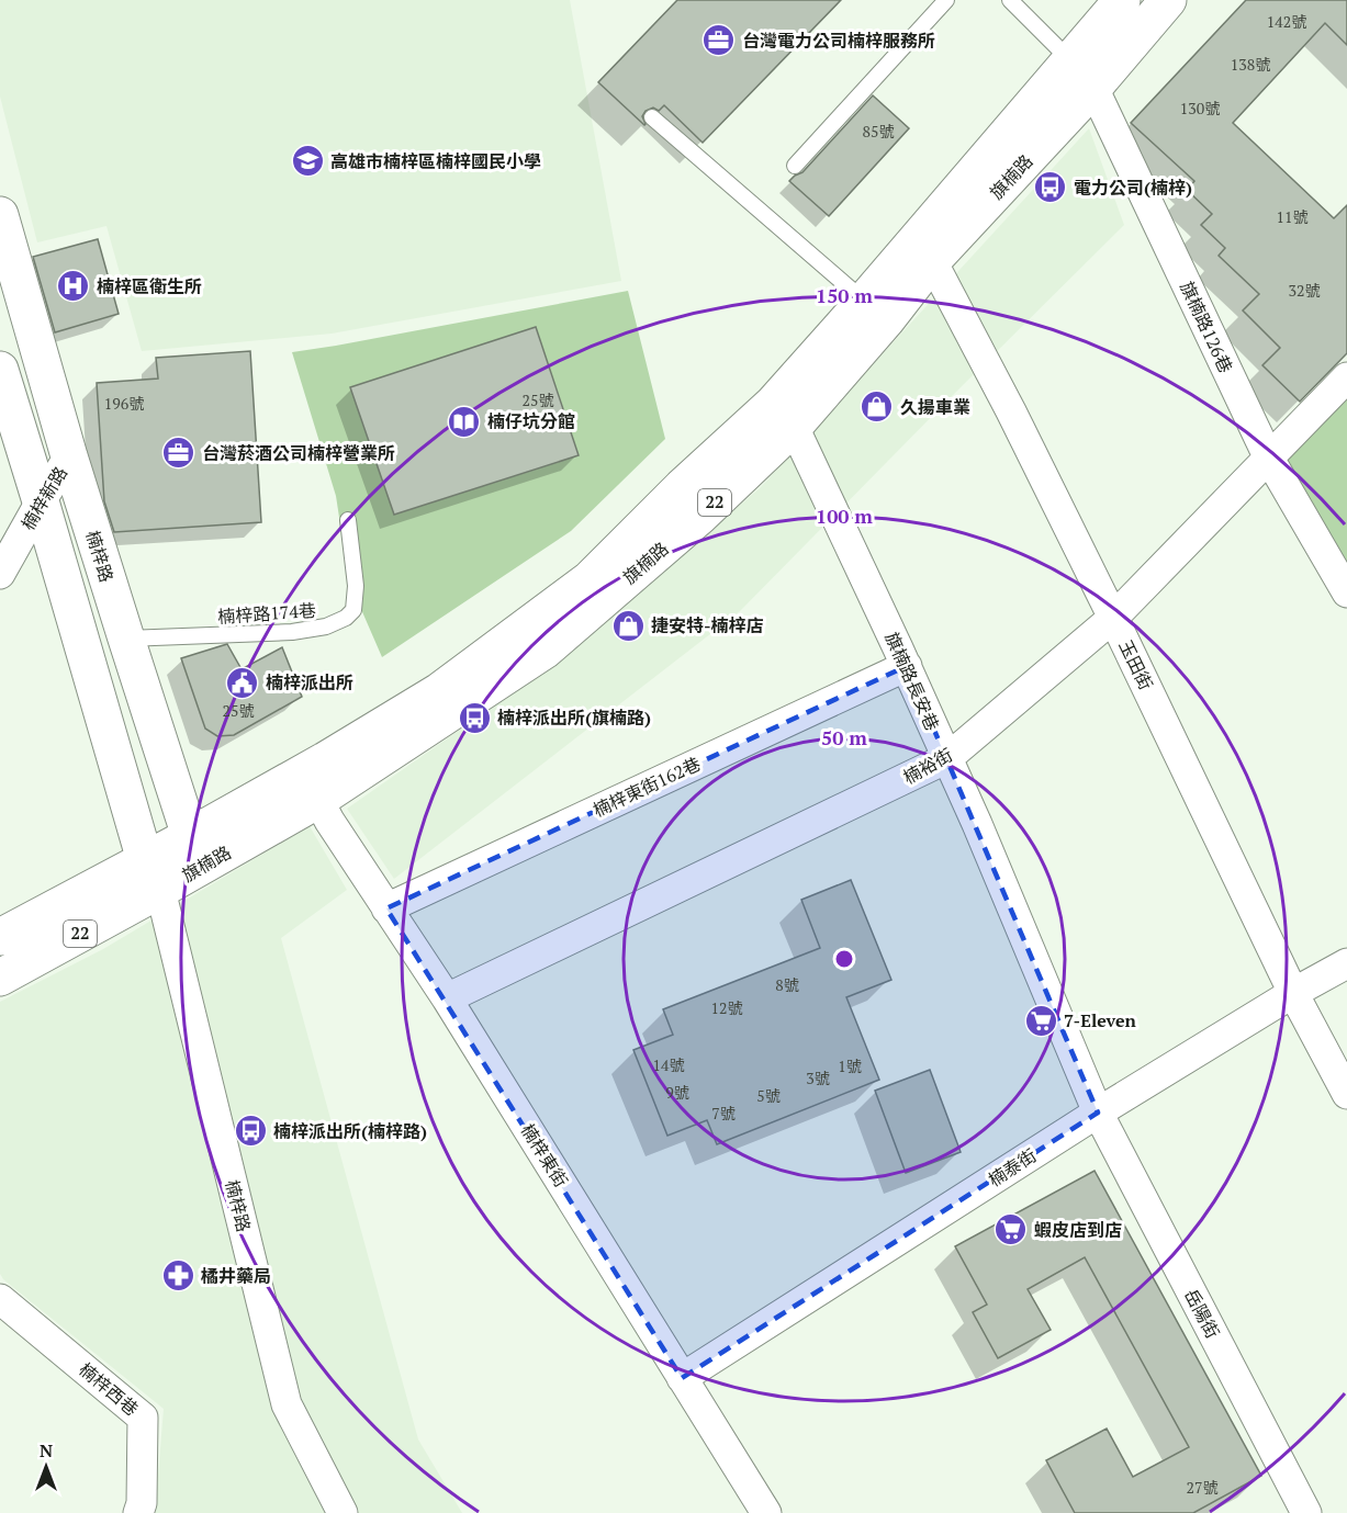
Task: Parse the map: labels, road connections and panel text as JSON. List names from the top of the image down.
{
  "streets": {
    "main road": ["旗楠路", "22", "楠梓路"],
    "street": [
      "旗楠路126巷",
      "楠梓新路",
      "玉田街",
      "旗楠路長安巷",
      "楠裕街",
      "楠梓東街162巷",
      "楠梓東街",
      "楠泰街",
      "岳陽街",
      "楠梓西巷"
    ],
    "lane": ["楠梓路174巷"]
  },
  "crossings": [
    ["旗楠路", "旗楠路126巷"],
    ["旗楠路", "楠梓路"],
    ["旗楠路", "玉田街"],
    ["旗楠路", "旗楠路長安巷"],
    ["旗楠路", "楠梓東街"],
    ["旗楠路126巷", "楠裕街"],
    ["楠梓新路", "楠梓路"],
    ["楠梓路", "楠梓路174巷"],
    ["玉田街", "楠裕街"],
    ["玉田街", "楠泰街"],
    ["旗楠路長安巷", "楠裕街"],
    ["旗楠路長安巷", "楠梓東街162巷"],
    ["旗楠路長安巷", "楠泰街"],
    ["旗楠路長安巷", "岳陽街"],
    ["楠裕街", "楠梓東街"],
    ["楠梓東街162巷", "楠梓東街"],
    ["楠梓東街", "楠泰街"],
    ["楠泰街", "岳陽街"]
  ],
  "places": {
    "office": ["台灣電力公司楠梓服務所", "台灣菸酒公司楠梓營業所"],
    "school or university": ["高雄市楠梓區楠梓國民小學"],
    "bus stop": ["電力公司(楠梓)", "楠梓派出所(旗楠路)", "楠梓派出所(楠梓路)"],
    "hospital": ["楠梓區衛生所"],
    "shop": ["久揚車業", "捷安特-楠梓店"],
    "library": ["楠仔坑分館"],
    "public building": ["楠梓派出所"],
    "supermarket": ["7-Eleven", "蝦皮店到店"],
    "pharmacy": ["橘井藥局"]
  },
  "house_numbers": [
    "142號",
    "138號",
    "130號",
    "85號",
    "11號",
    "32號",
    "25號",
    "196號",
    "25號",
    "8號",
    "12號",
    "14號",
    "1號",
    "3號",
    "9號",
    "5號",
    "7號",
    "27號"
  ],
  "north": "top",
  "rings": ["150 m", "100 m", "50 m"]
}
